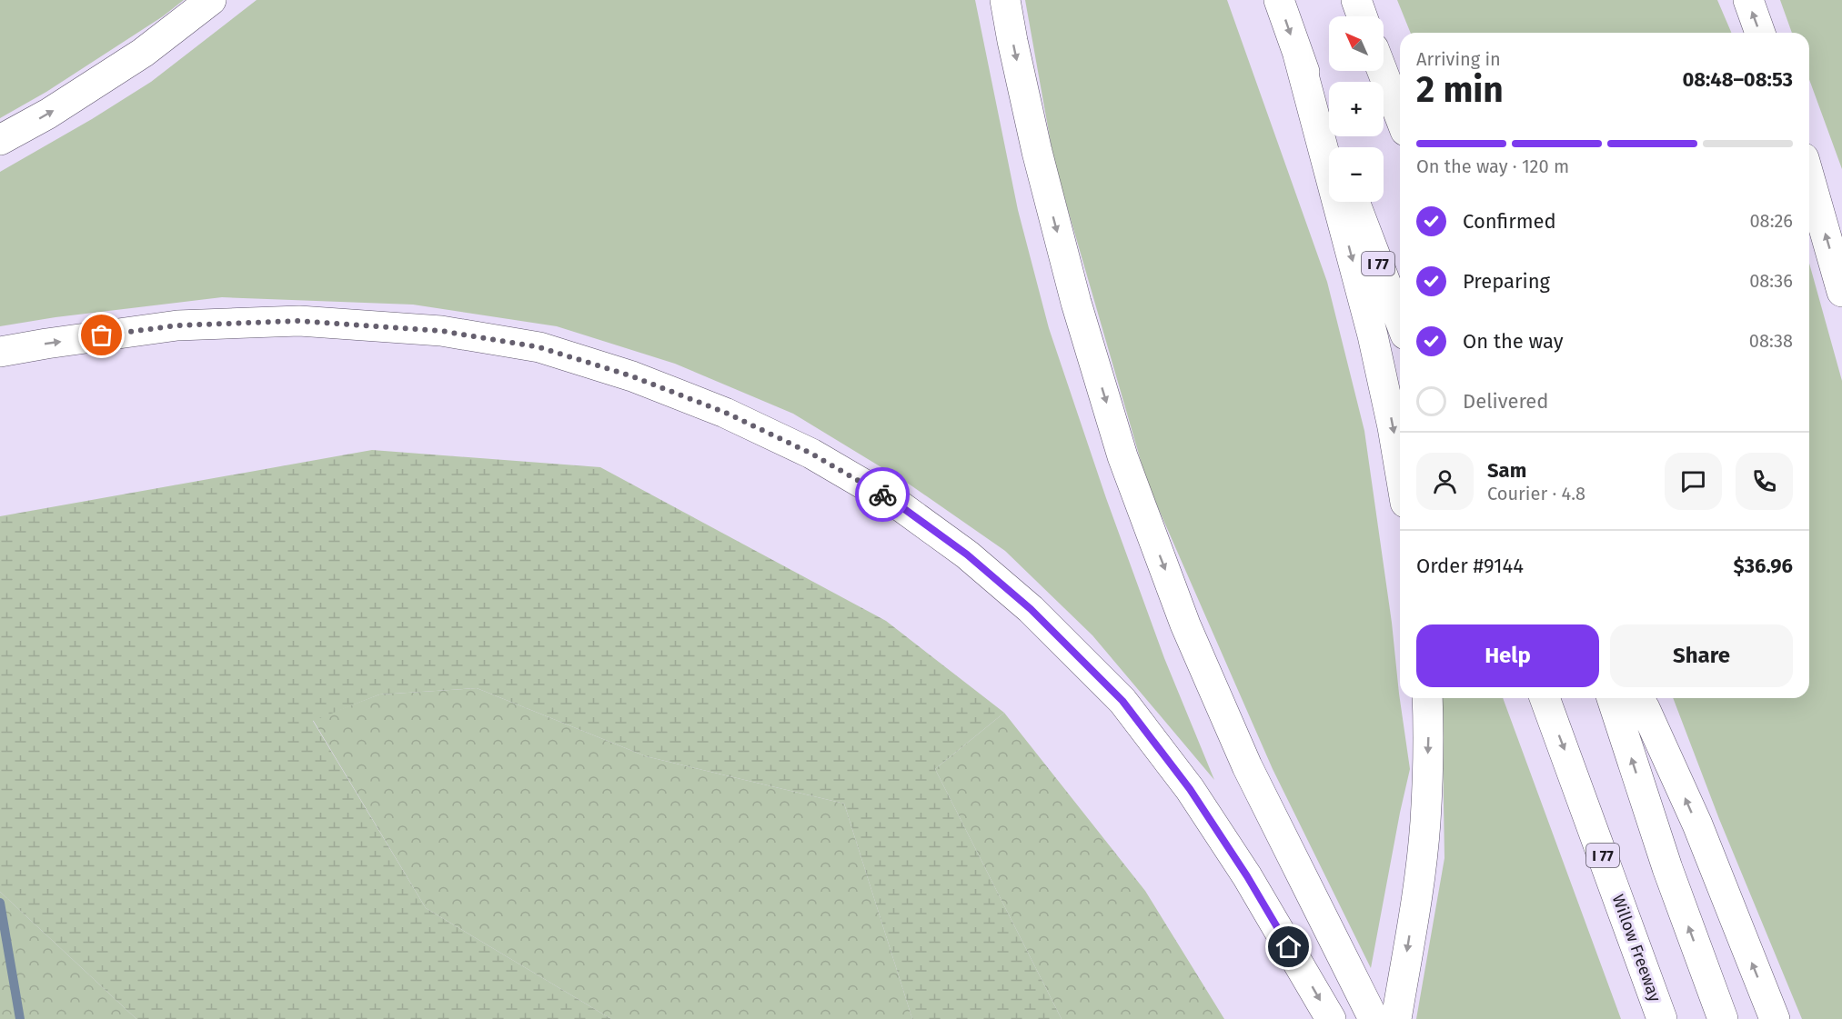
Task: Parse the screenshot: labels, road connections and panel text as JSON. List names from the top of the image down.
{
  "streets": {
    "highway": ["I 77", "Willow Freeway"]
  },
  "north": "top left",
  "page": {
    "map_buttons": ["+", "−"],
    "heading": ["2 min", "Arriving in", "08:48–08:53"],
    "panel": [
      "Sam",
      "Courier · 4.8",
      "Order #9144",
      "$36.96"
    ],
    "bar": "On the way · 120 m",
    "list": [
      ["Confirmed", "08:26"],
      ["Preparing", "08:36"],
      ["On the way", "08:38"],
      "Delivered"
    ],
    "buttons": ["Help", "Share"]
  }
}
